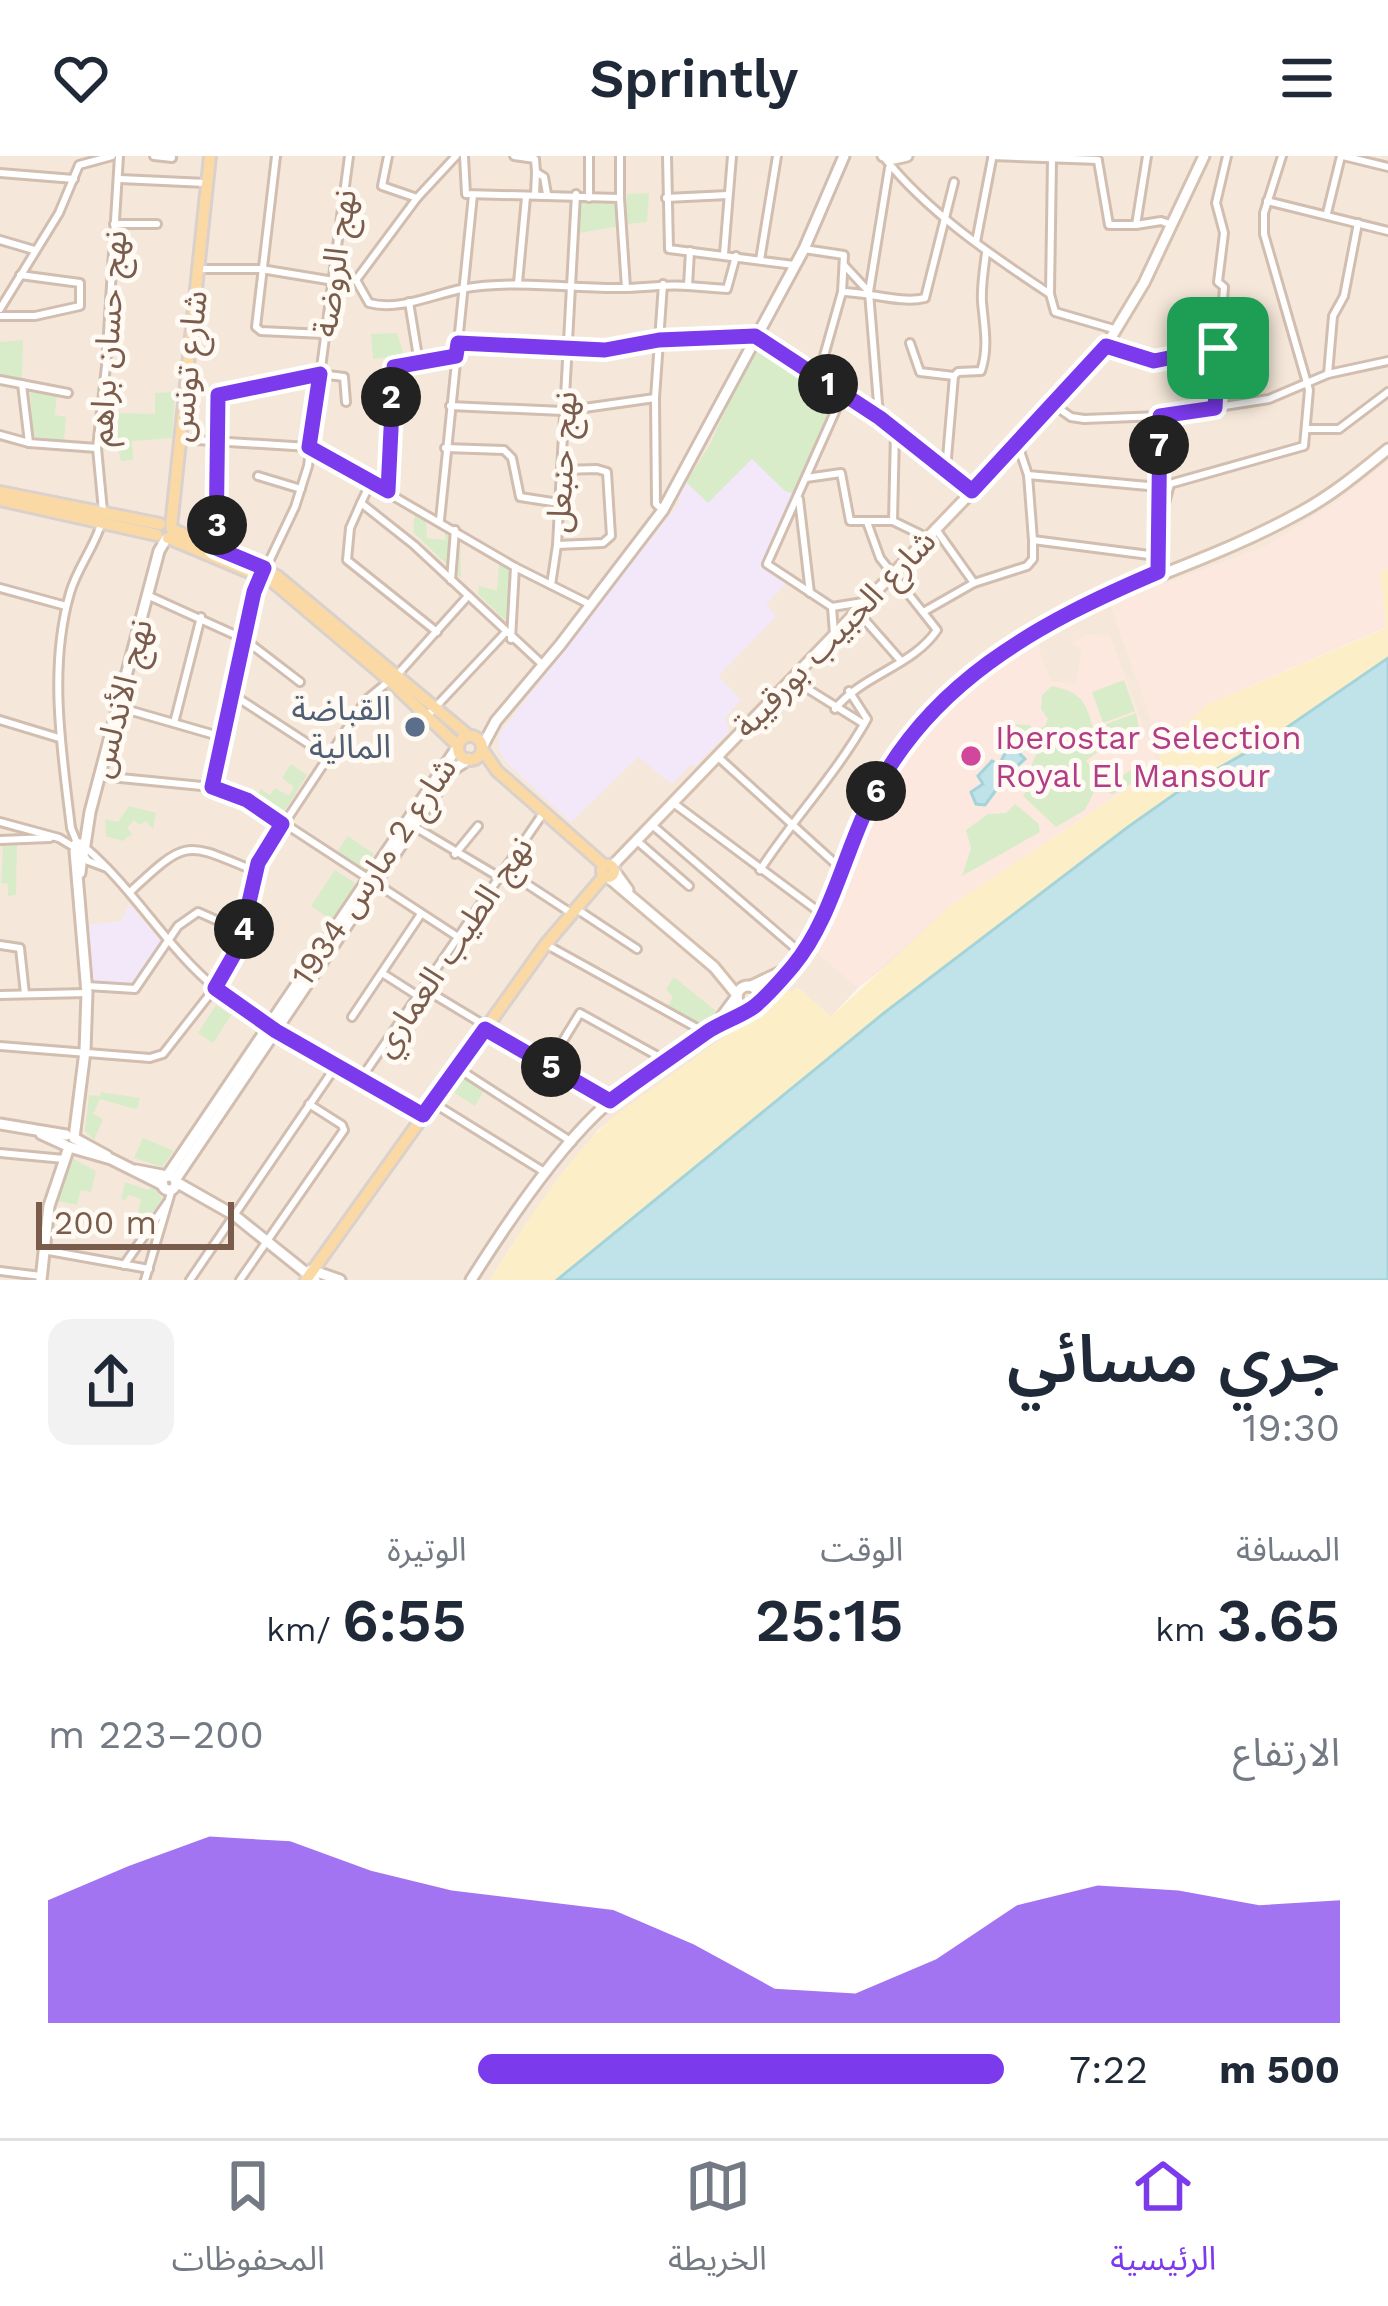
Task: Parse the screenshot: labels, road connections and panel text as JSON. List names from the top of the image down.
{
  "streets": {
    "main road": ["شارع تونس", "شارع الحبيب بورقيبة"],
    "street": [
      "نهج الروضة",
      "نهج حسان براهم",
      "نهج حنبعل",
      "نهج الأندلس",
      "شارع 2 مارس 1934",
      "نهج الطيب العماري"
    ]
  },
  "crossings": [
    ["شارع تونس", "نهج الأندلس"]
  ],
  "places": ["القباضة المالية", "Iberostar Selection Royal El Mansour"],
  "scale_bar": "200 m",
  "page": {
    "header": "Sprintly",
    "pins": [
      "1",
      "2",
      "7",
      "3",
      "6",
      "4",
      "5"
    ],
    "scale": "200 m",
    "heading": ["جري مسائي", "19:30"],
    "stats": [
      ["المسافة", "3.65 km"],
      ["الوقت", "25:15"],
      ["الوتيرة", "6:55 /km"]
    ],
    "chart": ["الارتفاع", "200–223 m"],
    "list": [
      {
        "name": "500 m",
        "note": "7:22"
      }
    ],
    "tabs": ["الرئيسية", "الخريطة", "المحفوظات"]
  }
}
